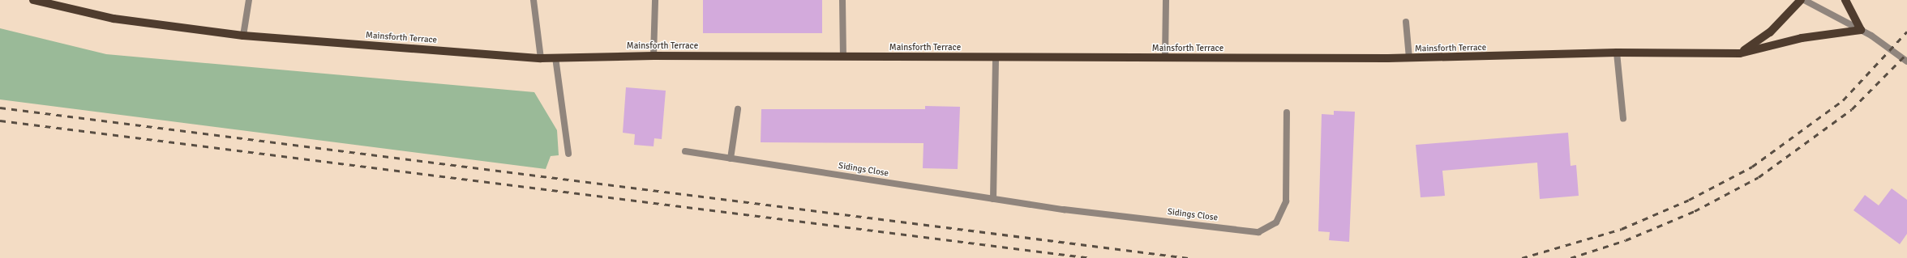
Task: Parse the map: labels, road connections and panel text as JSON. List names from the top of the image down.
{
  "streets": {
    "main road": ["Mainsforth Terrace"],
    "street": ["Sidings Close"]
  }
}
